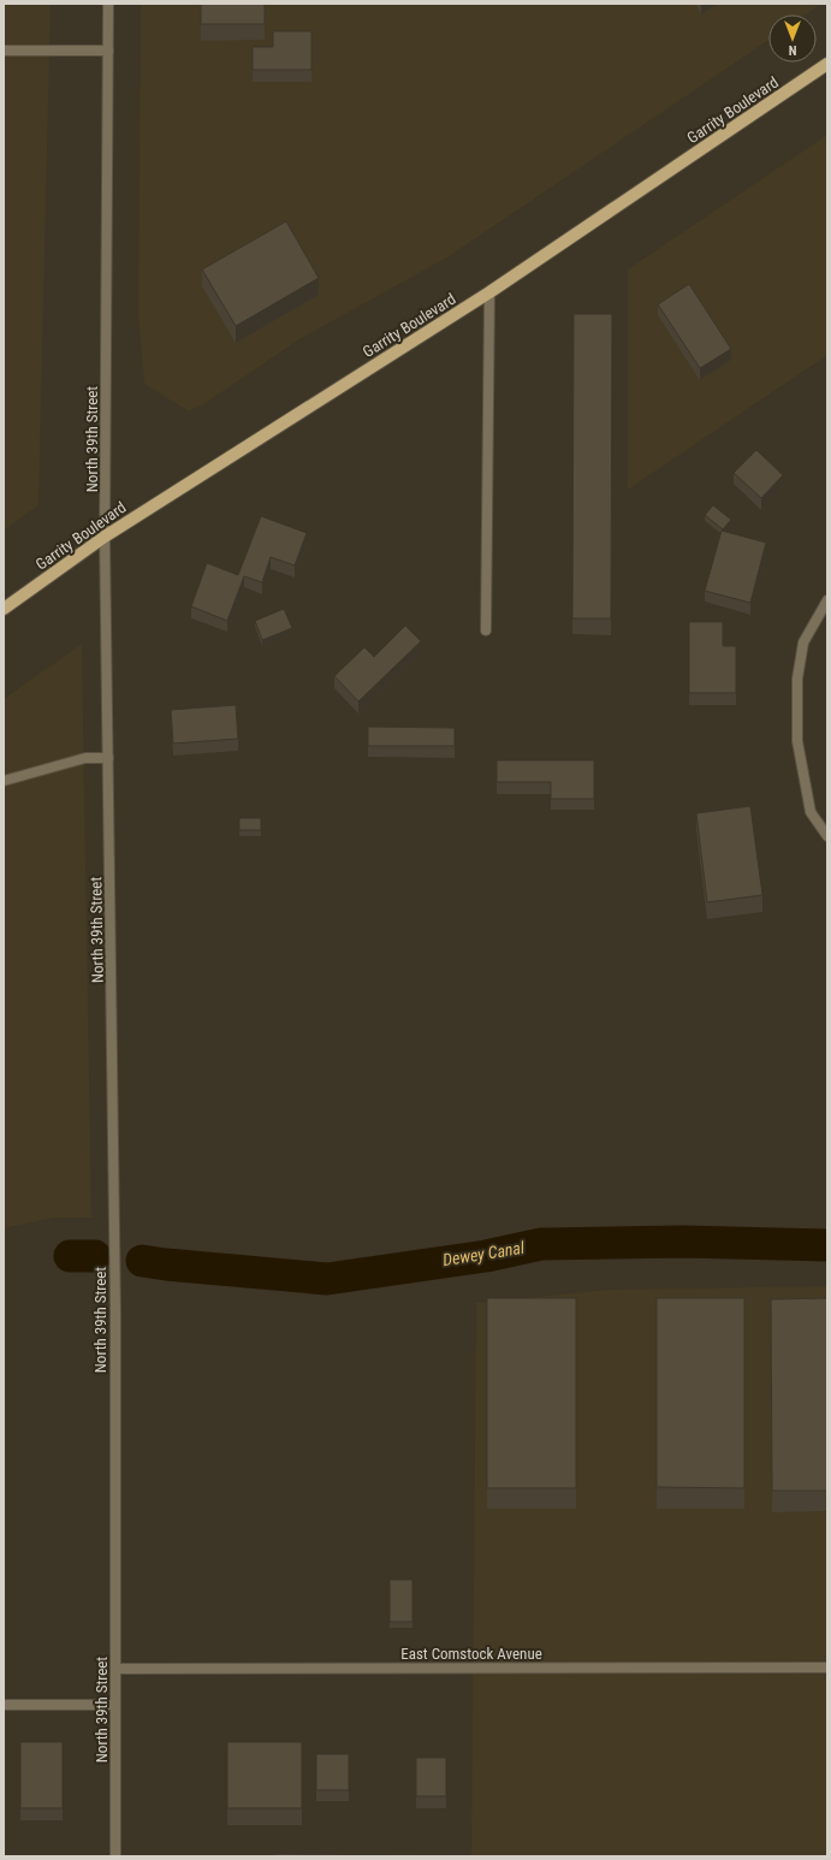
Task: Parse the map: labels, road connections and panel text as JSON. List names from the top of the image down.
{
  "streets": {
    "main road": ["Garrity Boulevard"],
    "street": ["North 39th Street", "East Comstock Avenue"]
  },
  "crossings": [
    ["Garrity Boulevard", "North 39th Street"],
    ["North 39th Street", "East Comstock Avenue"]
  ],
  "water": ["Dewey Canal"],
  "north": "bottom"
}
